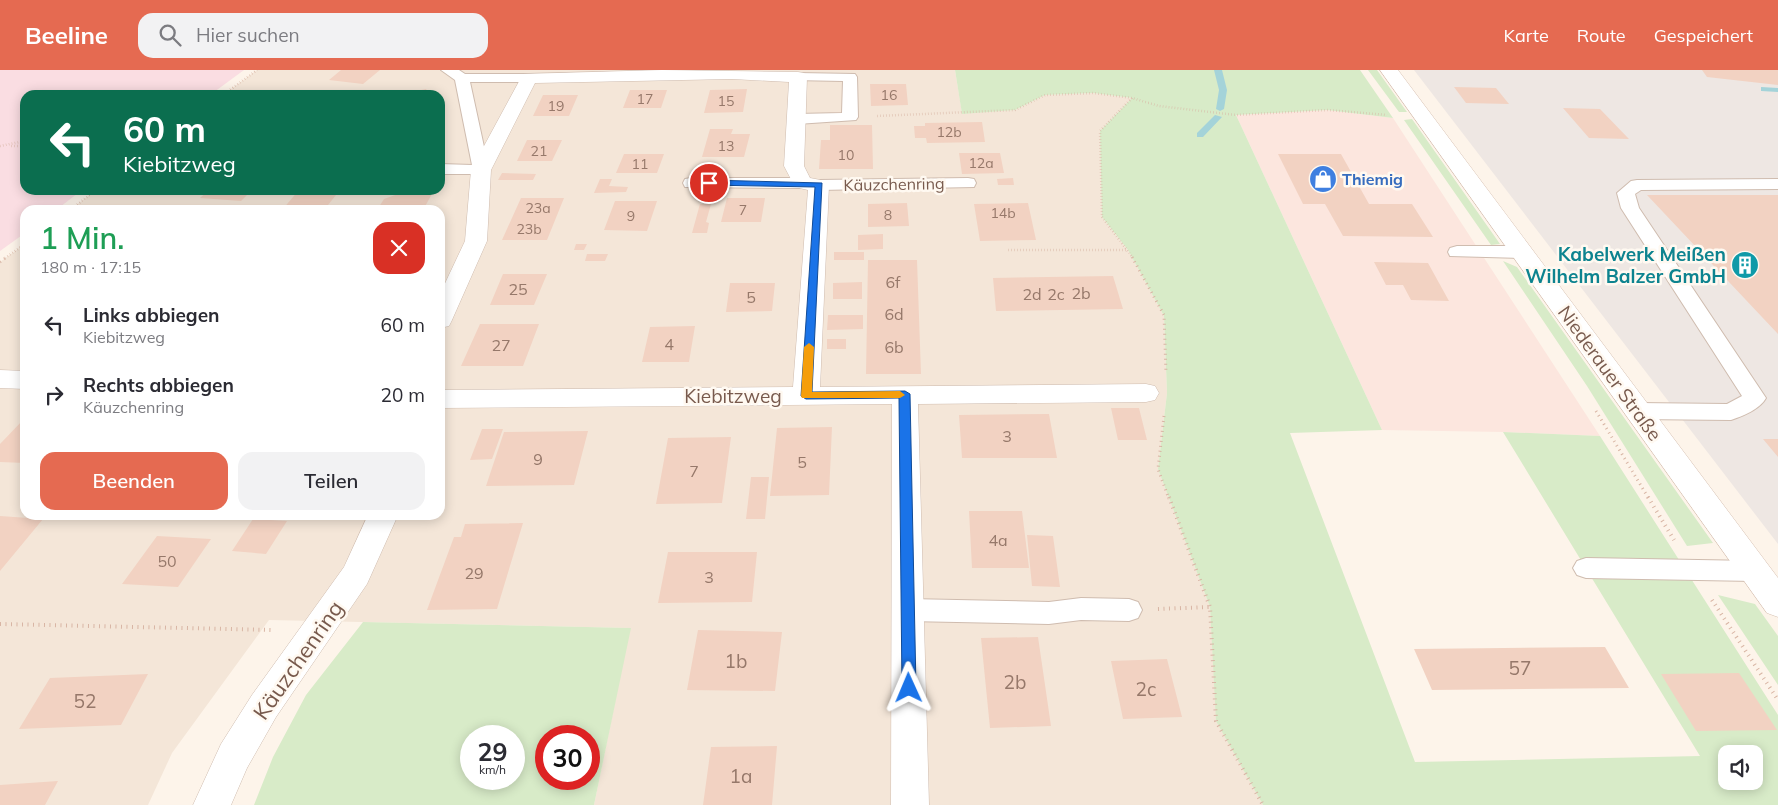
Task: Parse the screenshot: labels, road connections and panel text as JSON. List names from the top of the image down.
{
  "streets": {
    "street": ["Käuzchenring", "Niederauer Straße", "Kiebitzweg"]
  },
  "crossings": [
    ["Käuzchenring", "Kiebitzweg"]
  ],
  "places": {
    "shop": ["Thiemig"],
    "building": ["Kabelwerk Meißen Wilhelm Balzer GmbH"]
  },
  "house_numbers": [
    "16",
    "17",
    "15",
    "19",
    "12b",
    "13",
    "21",
    "10",
    "12a",
    "11",
    "23a",
    "7",
    "14b",
    "8",
    "9",
    "23b",
    "6f",
    "25",
    "2b",
    "2d",
    "2c",
    "5",
    "6d",
    "4",
    "27",
    "6b",
    "3",
    "9",
    "5",
    "7",
    "4a",
    "50",
    "29",
    "3",
    "1b",
    "57",
    "2b",
    "2c",
    "52",
    "1a"
  ],
  "page": {
    "header": "Beeline",
    "search": "Hier suchen",
    "nav": ["Karte", "Route", "Gespeichert"],
    "turn": ["60 m", "Kiebitzweg"],
    "heading": ["1 Min.", "180 m · 17:15"],
    "list": [
      {
        "name": "Links abbiegen",
        "note": "Kiebitzweg",
        "value": "60 m"
      },
      {
        "name": "Rechts abbiegen",
        "note": "Käuzchenring",
        "value": "20 m"
      }
    ],
    "buttons": ["Beenden", "Teilen"],
    "speed": "29 km/h",
    "limit": "30"
  }
}
